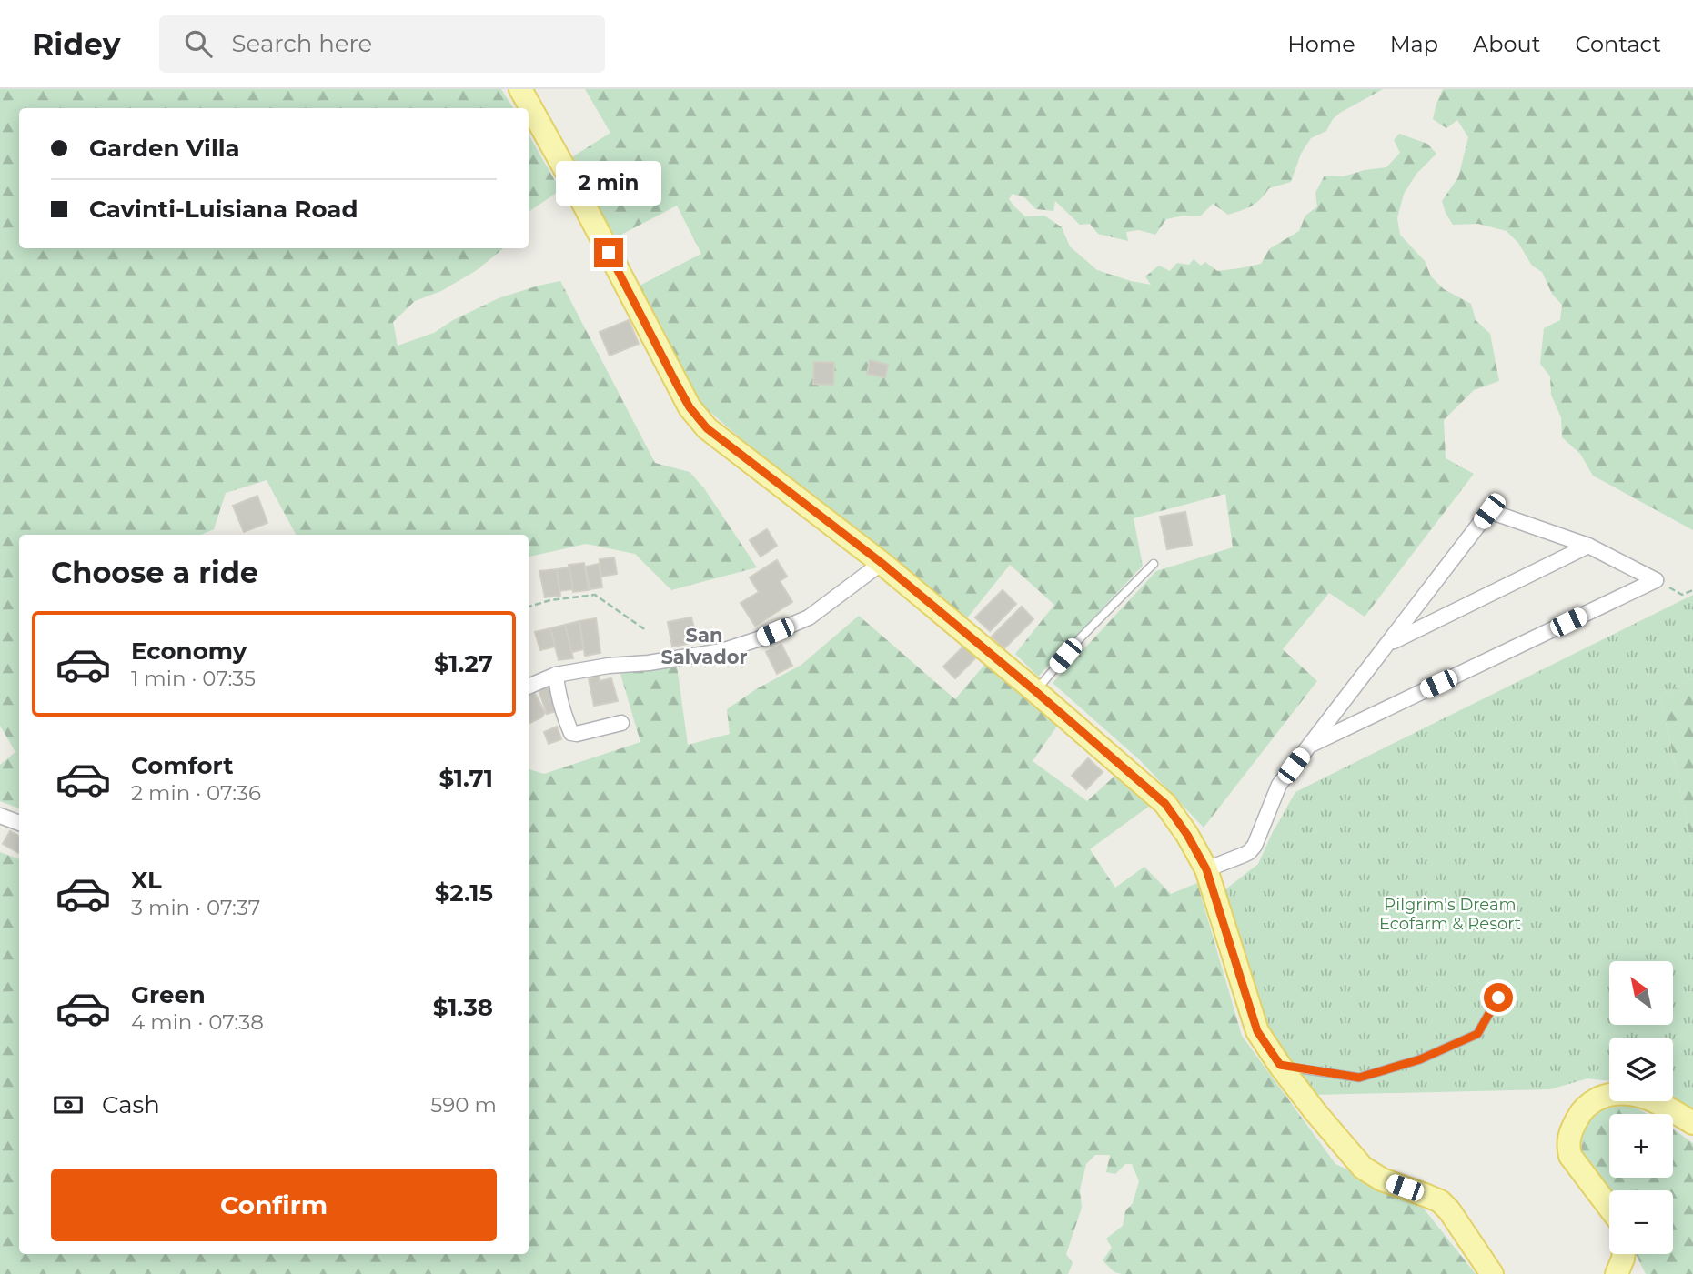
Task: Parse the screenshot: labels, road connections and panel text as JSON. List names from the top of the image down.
{
  "districts": ["San Salvador"],
  "parks": ["Pilgrim's Dream Ecofarm & Resort"],
  "north": "top left",
  "page": {
    "header": "Ridey",
    "search": "Search here",
    "nav": [
      "Home",
      "Map",
      "About",
      "Contact"
    ],
    "banner": ["Garden Villa", "Cavinti-Luisiana Road"],
    "bubble": "2 min",
    "heading": "Choose a ride",
    "list": [
      {
        "name": "Economy",
        "note": "1 min · 07:35",
        "value": "$1.27"
      },
      {
        "name": "Comfort",
        "note": "2 min · 07:36",
        "value": "$1.71"
      },
      {
        "name": "XL",
        "note": "3 min · 07:37",
        "value": "$2.15"
      },
      {
        "name": "Green",
        "note": "4 min · 07:38",
        "value": "$1.38"
      }
    ],
    "map_buttons": ["+", "−"],
    "pay": ["Cash", "590 m"],
    "buttons": "Confirm"
  }
}
